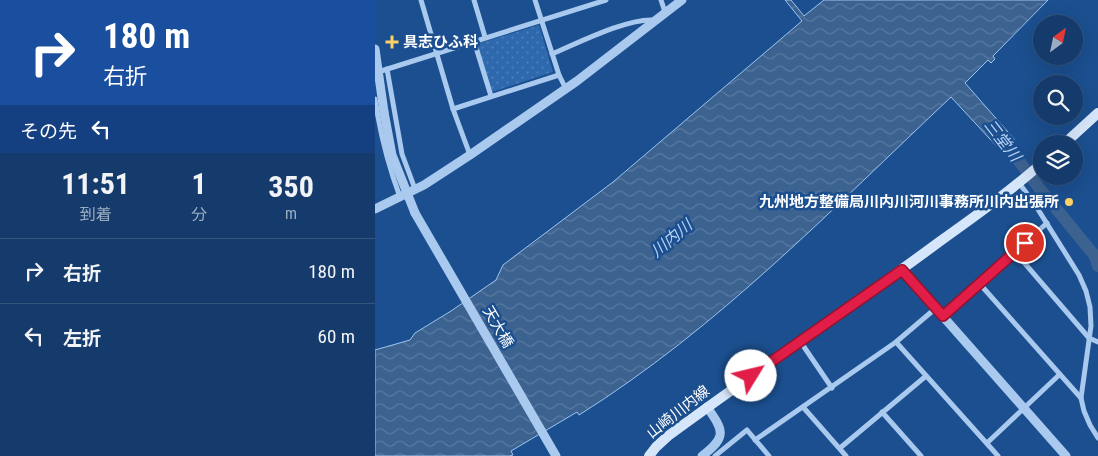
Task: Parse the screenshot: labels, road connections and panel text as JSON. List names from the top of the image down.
{
  "streets": {
    "main road": ["山崎川内線"],
    "street": ["天大橋"]
  },
  "water": ["三堂川", "川内川"],
  "places": {
    "health": ["具志ひふ科"],
    "other": ["九州地方整備局川内川河川事務所川内出張所"]
  },
  "north": "top right",
  "page": {
    "turn": ["180 m", "右折"],
    "then": "その先",
    "eta": [
      "11:51",
      "到着",
      "1",
      "分",
      "350",
      "m"
    ],
    "list": [
      {
        "name": "右折",
        "value": "180 m"
      },
      {
        "name": "左折",
        "value": "60 m"
      }
    ]
  }
}
